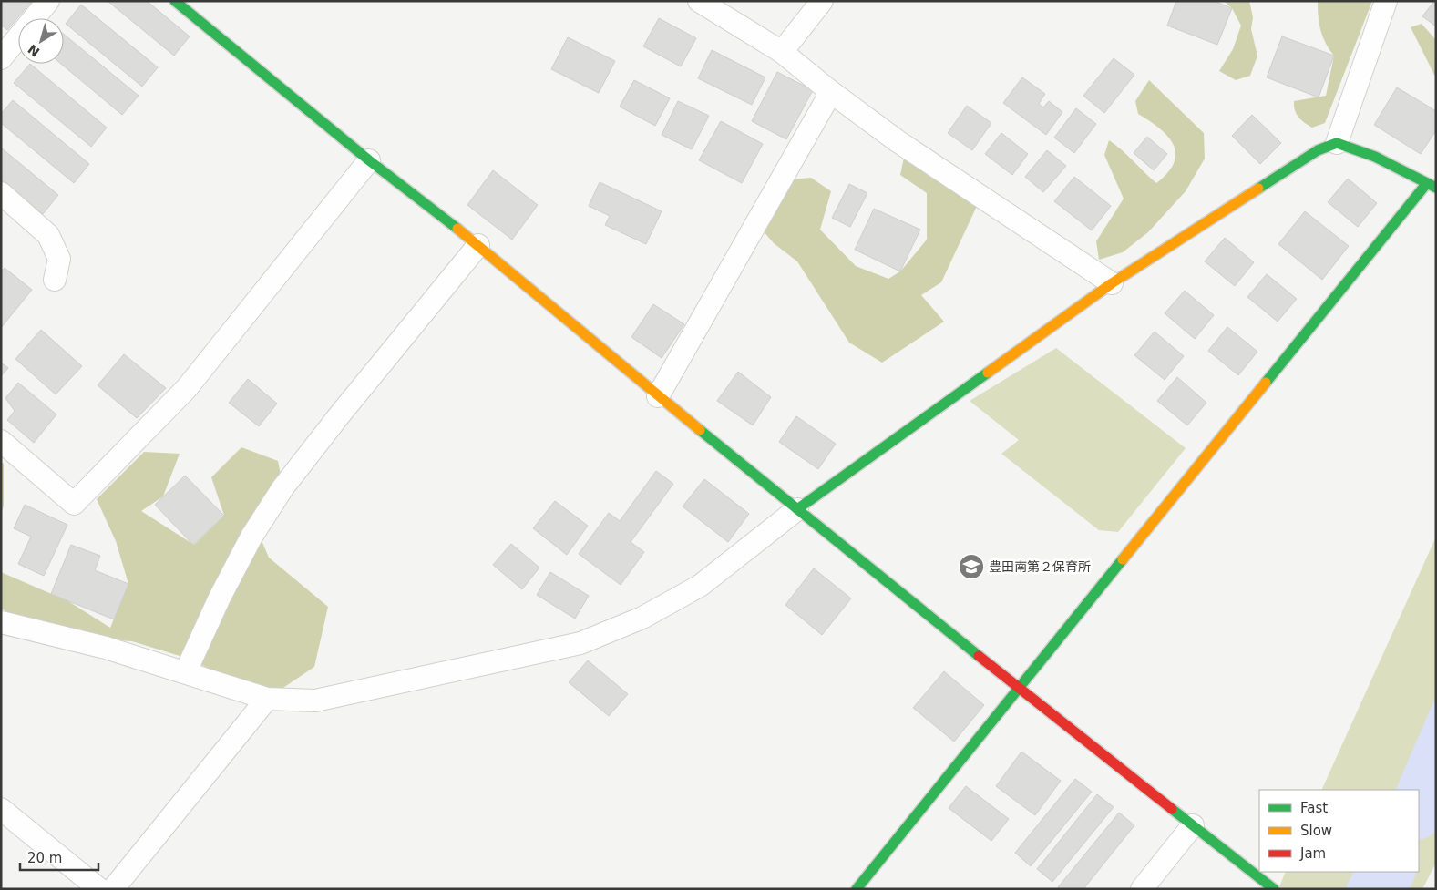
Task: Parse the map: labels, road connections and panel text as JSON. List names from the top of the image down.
{
  "places": {
    "school or university": ["豊田南第２保育所"]
  },
  "legend": ["Fast", "Slow", "Jam"],
  "scale_bar": "20 m",
  "north": "bottom left"
}
